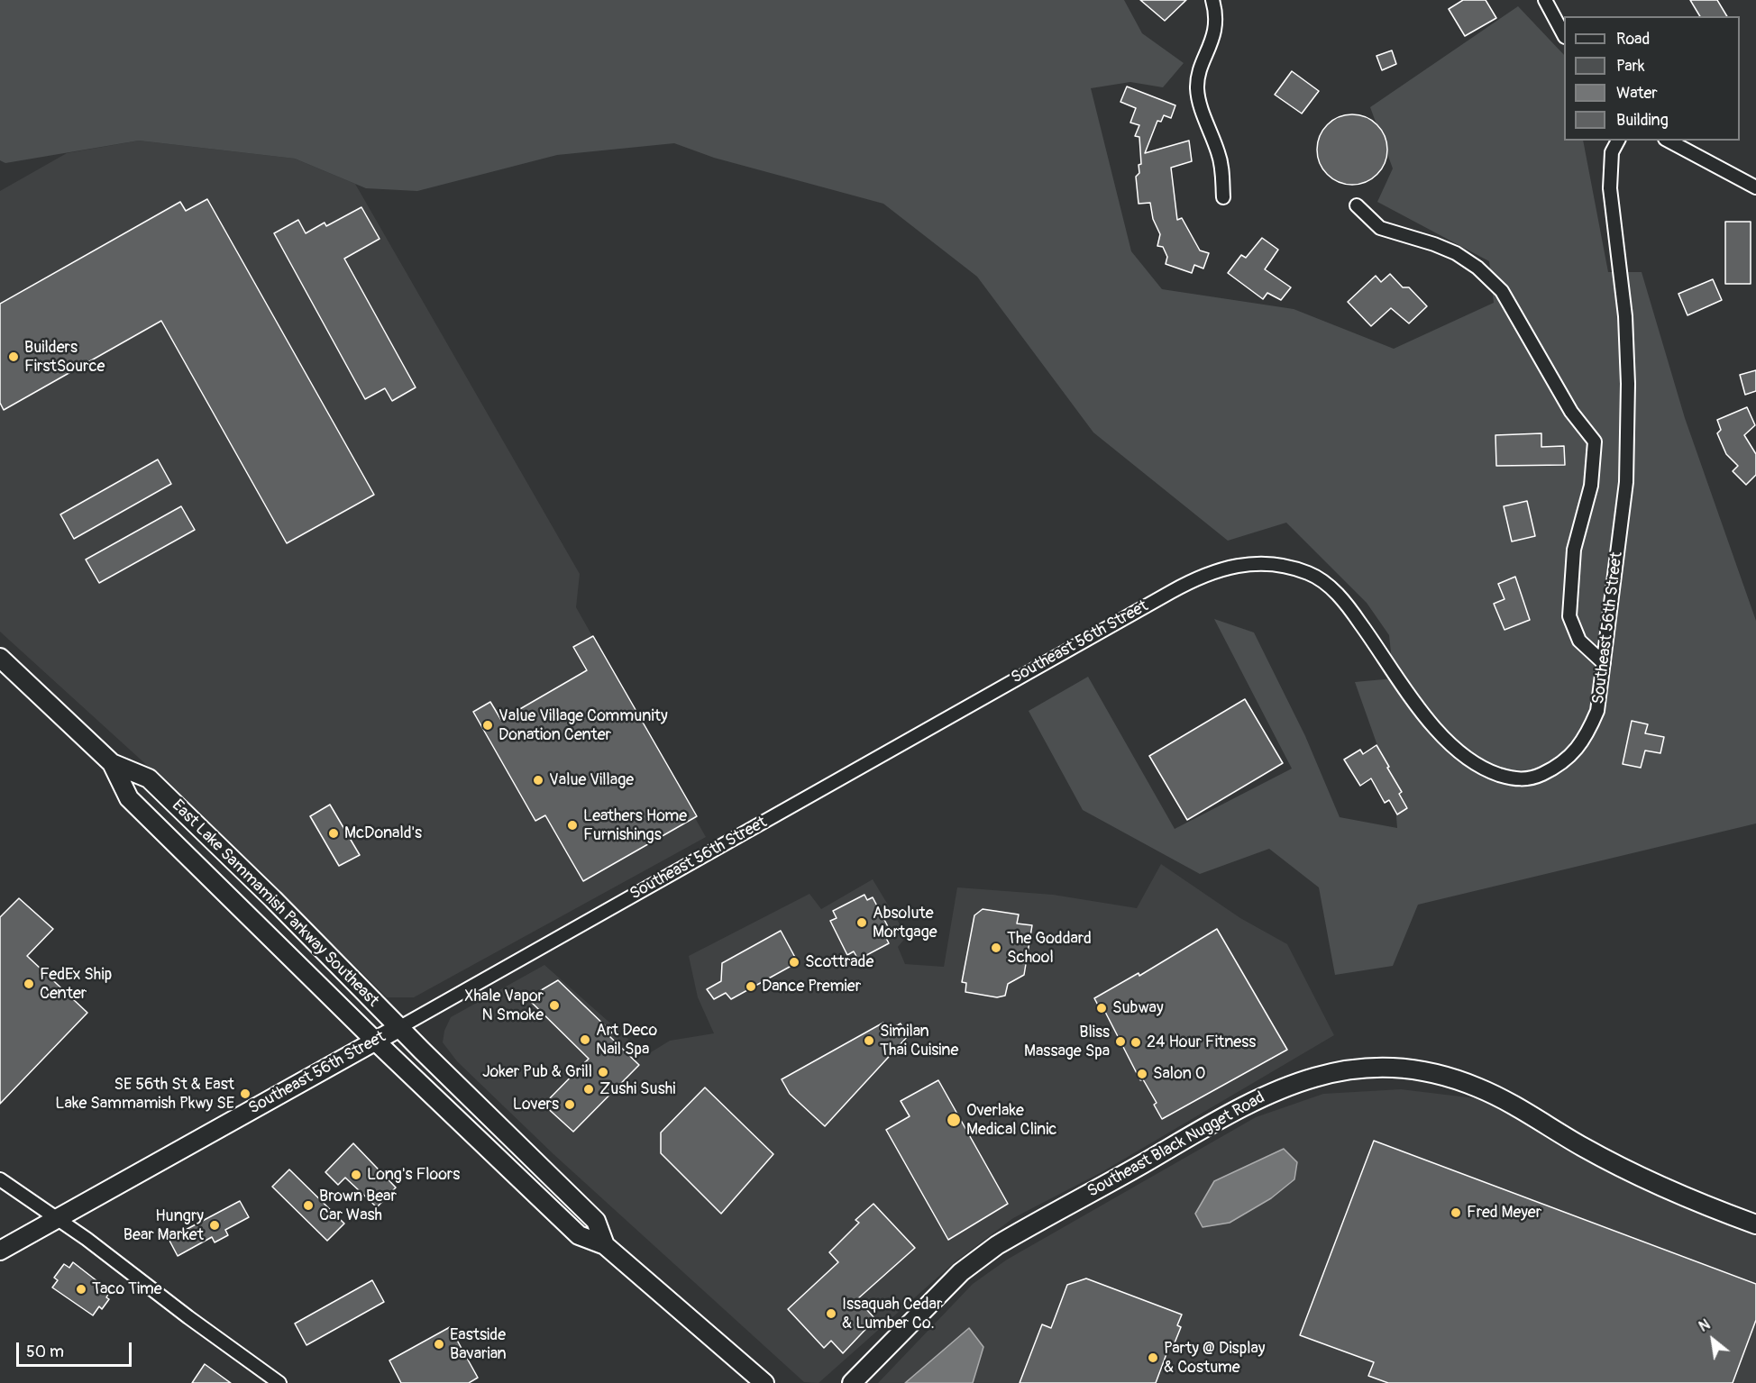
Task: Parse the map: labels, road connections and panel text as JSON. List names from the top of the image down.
{
  "streets": {
    "main road": ["Southeast 56th Street", "East Lake Sammamish Parkway Southeast", "Southeast Black Nugget Road"]
  },
  "crossings": [
    ["Southeast 56th Street", "East Lake Sammamish Parkway Southeast"]
  ],
  "places": [
    "Builders FirstSource",
    "Value Village Community Donation Center",
    "Value Village",
    "Leathers Home Furnishings",
    "McDonald's",
    "Absolute Mortgage",
    "The Goddard School",
    "Scottrade",
    "FedEx Ship Center",
    "Dance Premier",
    "Xhale Vapor N Smoke",
    "Subway",
    "Art Deco Nail Spa",
    "Similan Thai Cuisine",
    "Bliss Massage Spa",
    "24 Hour Fitness",
    "Joker Pub & Grill",
    "Salon O",
    "Zushi Sushi",
    "SE 56th St & East Lake Sammamish Pkwy SE",
    "Lovers",
    "Overlake Medical Clinic",
    "Long's Floors",
    "Brown Bear Car Wash",
    "Fred Meyer",
    "Hungry Bear Market",
    "Taco Time",
    "Issaquah Cedar & Lumber Co.",
    "Eastside Bavarian",
    "Party @ Display & Costume"
  ],
  "legend": [
    "Road",
    "Park",
    "Water",
    "Building"
  ],
  "scale_bar": "50 m",
  "north": "top left"
}
